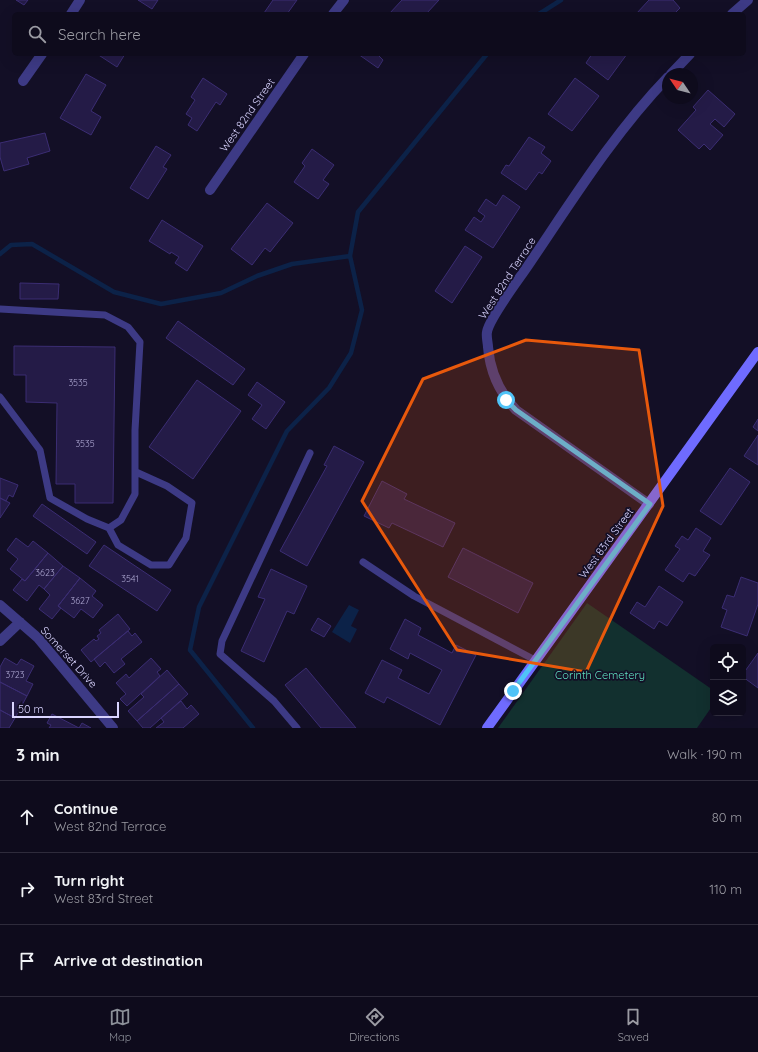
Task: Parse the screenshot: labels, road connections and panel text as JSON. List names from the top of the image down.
{
  "streets": {
    "street": [
      "West 82nd Street",
      "West 82nd Terrace",
      "West 83rd Street",
      "Somerset Drive"
    ]
  },
  "crossings": [
    ["West 82nd Terrace", "West 83rd Street"]
  ],
  "parks": ["Corinth Cemetery"],
  "house_numbers": [
    "3535",
    "3535",
    "3623",
    "3541",
    "3627",
    "3723"
  ],
  "scale_bar": "50 m",
  "north": "top left",
  "page": {
    "search": "Search here",
    "scale": "50 m",
    "heading": ["3 min", "Walk · 190 m"],
    "list": [
      ["Continue", "West 82nd Terrace", "80 m"],
      ["Turn right", "West 83rd Street", "110 m"],
      "Arrive at destination"
    ],
    "nav": ["Map", "Directions", "Saved"]
  }
}
